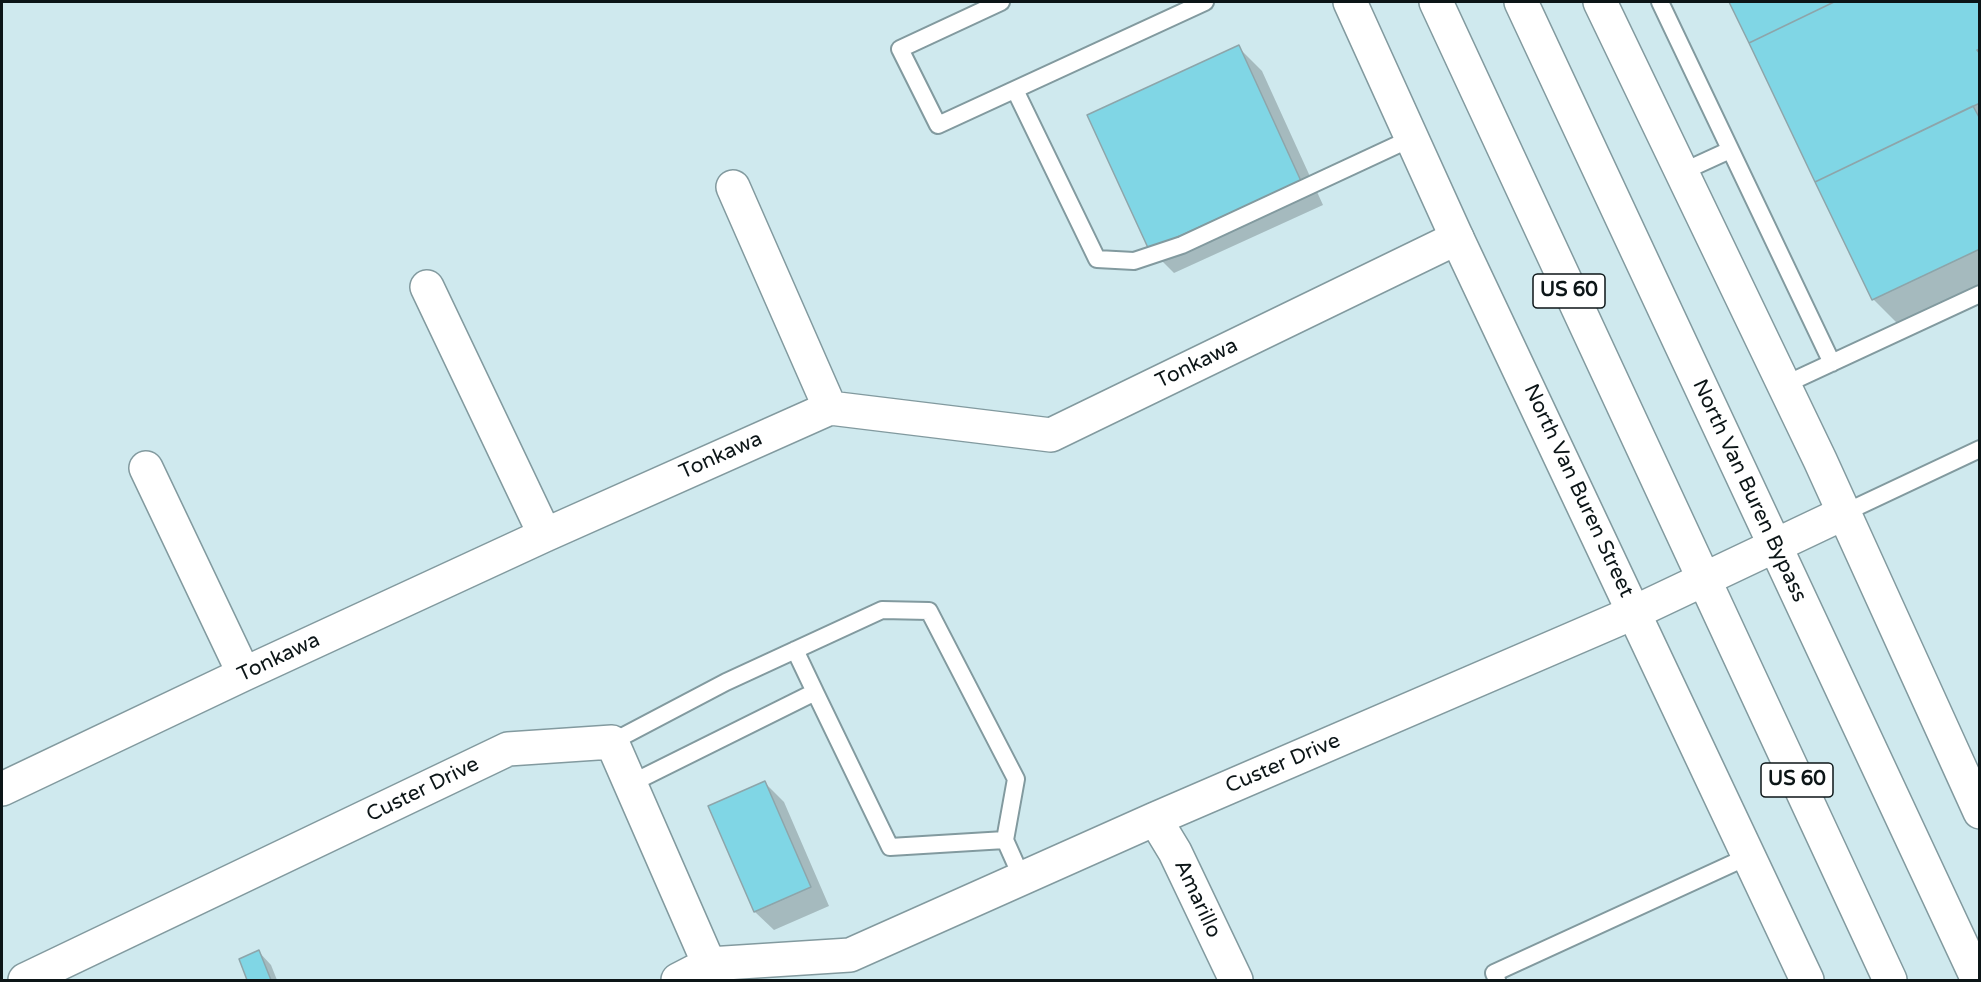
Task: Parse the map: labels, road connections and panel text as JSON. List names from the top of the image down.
{
  "streets": {
    "street": [
      "US 60",
      "Tonkawa",
      "North Van Buren Street",
      "North Van Buren Bypass",
      "Custer Drive",
      "Amarillo"
    ]
  },
  "crossings": [
    ["US 60", "Custer Drive"],
    ["Tonkawa", "North Van Buren Street"],
    ["North Van Buren Street", "Custer Drive"],
    ["North Van Buren Bypass", "Custer Drive"],
    ["Custer Drive", "Amarillo"]
  ]
}
